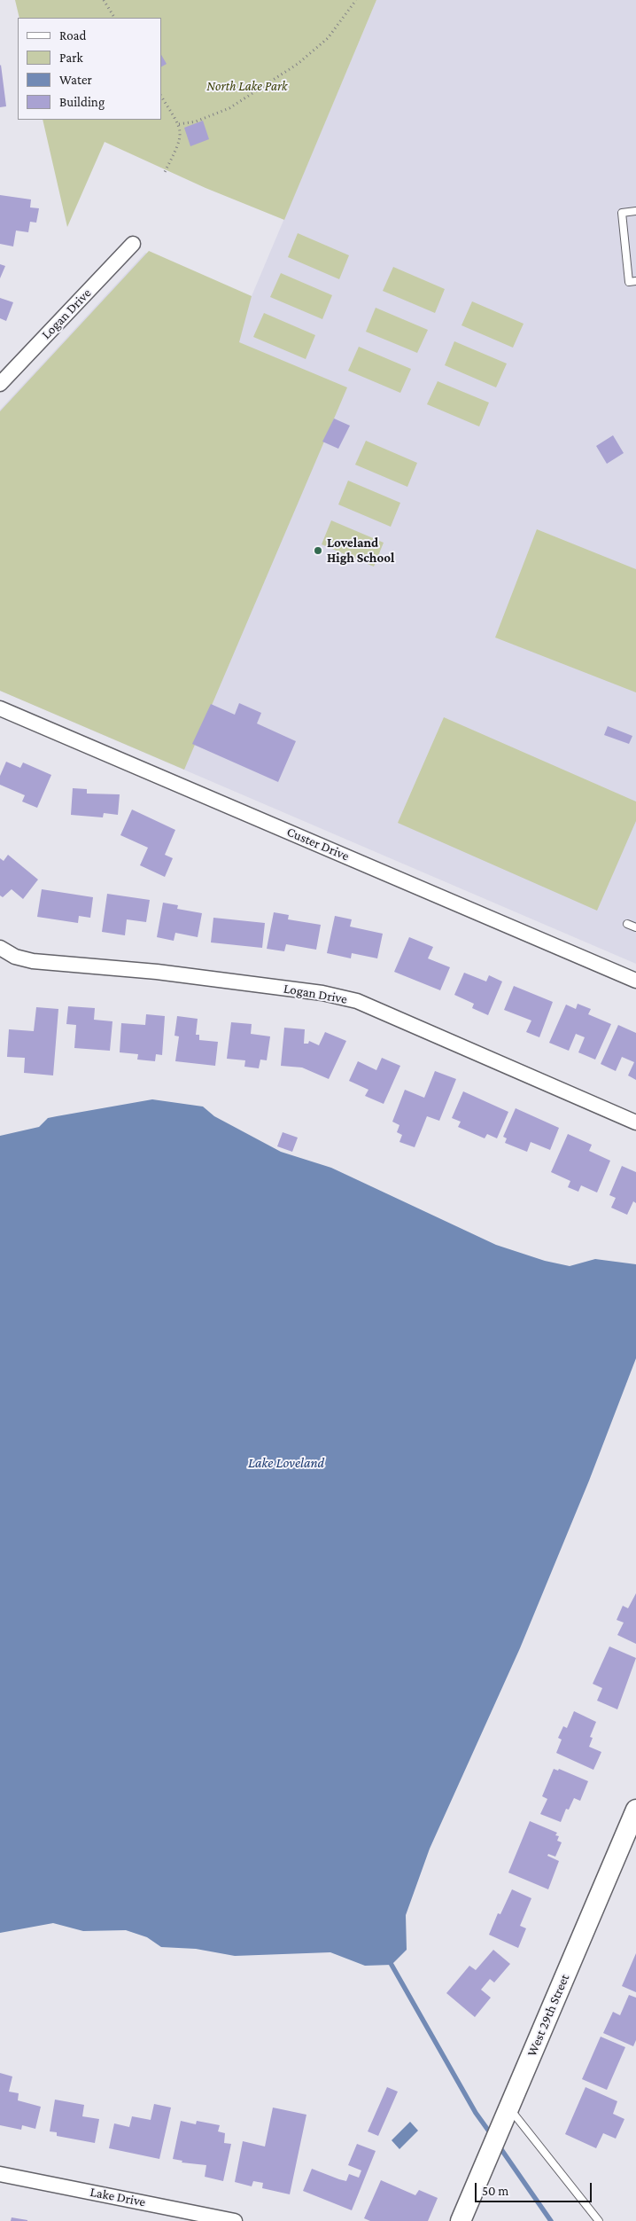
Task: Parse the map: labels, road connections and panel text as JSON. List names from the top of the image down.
{
  "streets": {
    "main road": ["West 29th Street"],
    "street": ["Logan Drive", "Custer Drive", "Lake Drive"]
  },
  "water": ["Lake Loveland"],
  "parks": ["North Lake Park"],
  "places": ["Loveland High School"],
  "legend": [
    "Road",
    "Park",
    "Water",
    "Building"
  ],
  "scale_bar": "50 m"
}
